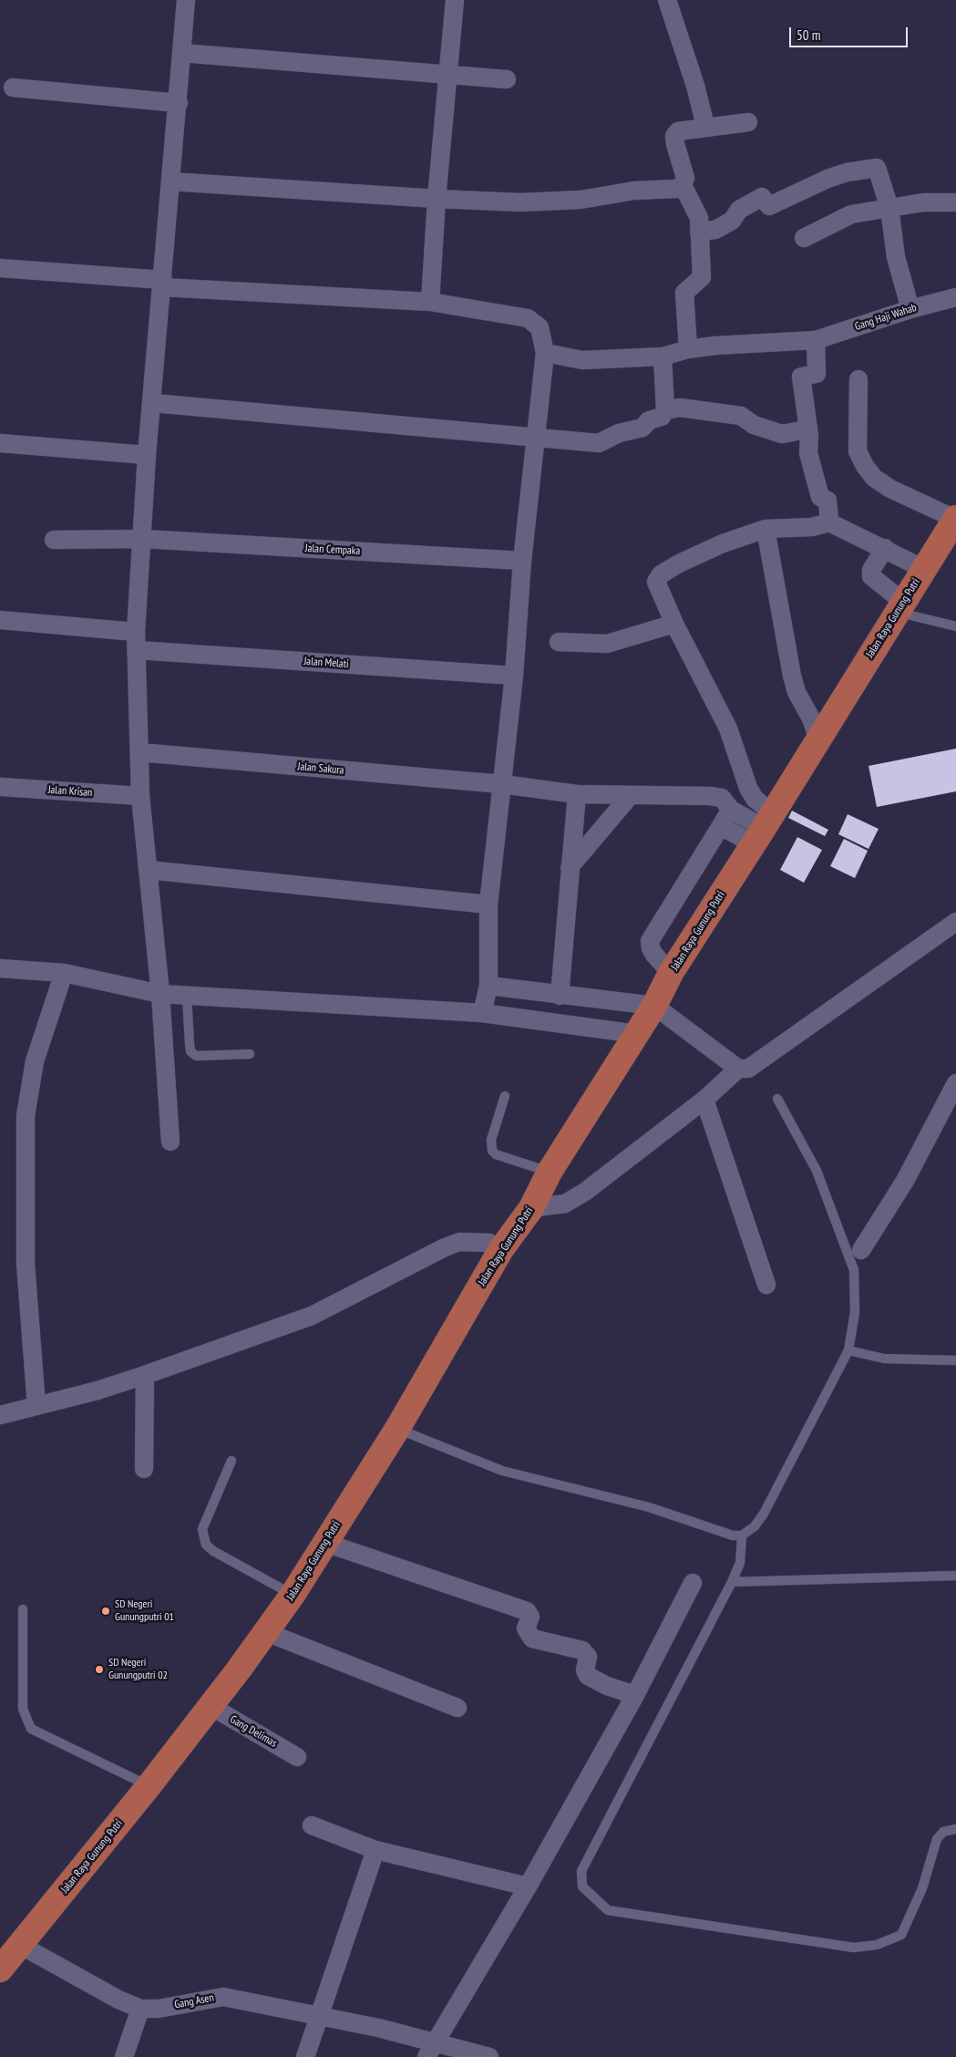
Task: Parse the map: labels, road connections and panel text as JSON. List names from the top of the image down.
{
  "streets": {
    "main road": ["Jalan Raya Gunung Putri"],
    "street": [
      "Gang Haji Wahab",
      "Jalan Cempaka",
      "Jalan Melati",
      "Jalan Sakura",
      "Jalan Krisan",
      "Gang Delimas",
      "Gang Asen"
    ]
  },
  "crossings": [
    ["Jalan Raya Gunung Putri", "Jalan Sakura"],
    ["Jalan Raya Gunung Putri", "Gang Delimas"],
    ["Jalan Raya Gunung Putri", "Gang Asen"]
  ],
  "places": ["SD Negeri Gunungputri 01", "SD Negeri Gunungputri 02"],
  "scale_bar": "50 m"
}
